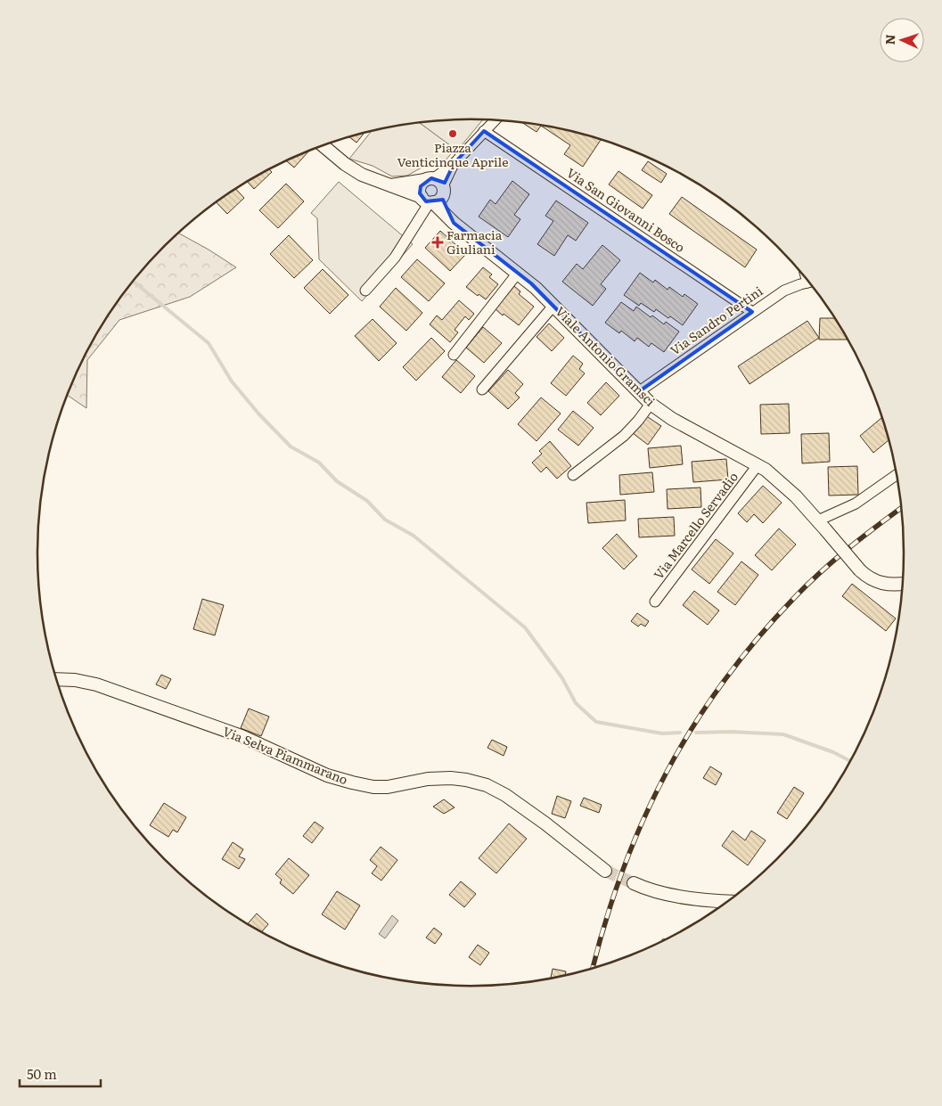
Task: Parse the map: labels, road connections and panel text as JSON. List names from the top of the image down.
{
  "streets": {
    "street": [
      "Via San Giovanni Bosco",
      "Via Sandro Pertini",
      "Viale Antonio Gramsci",
      "Via Marcello Servadio",
      "Via Selva Piammarano"
    ]
  },
  "crossings": [
    ["Via San Giovanni Bosco", "Via Sandro Pertini"],
    ["Via Sandro Pertini", "Viale Antonio Gramsci"],
    ["Viale Antonio Gramsci", "Via Marcello Servadio"]
  ],
  "places": {
    "other": ["Piazza Venticinque Aprile"],
    "health": ["Farmacia Giuliani"]
  },
  "scale_bar": "50 m",
  "north": "left"
}
